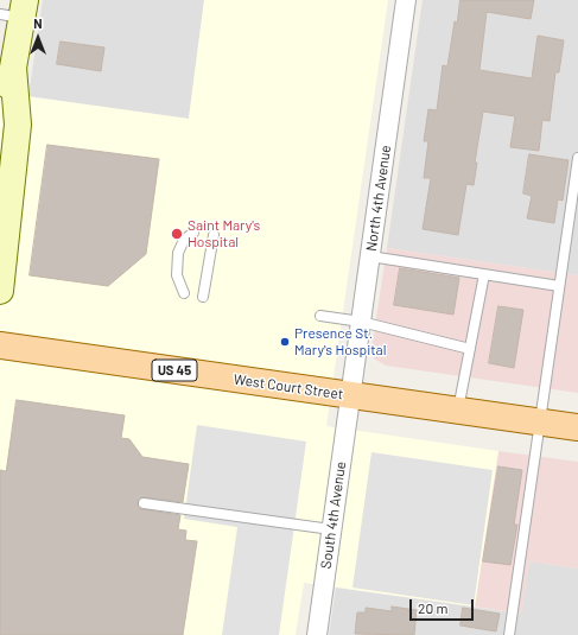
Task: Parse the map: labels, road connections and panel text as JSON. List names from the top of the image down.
{
  "streets": {
    "main road": ["US 45", "West Court Street"],
    "street": ["North 4th Avenue", "South 4th Avenue"]
  },
  "crossings": [
    ["North 4th Avenue", "West Court Street"],
    ["North 4th Avenue", "South 4th Avenue"],
    ["West Court Street", "South 4th Avenue"]
  ],
  "places": ["Saint Mary's Hospital", "Presence St. Mary's Hospital"],
  "scale_bar": "20 m",
  "north": "top"
}
